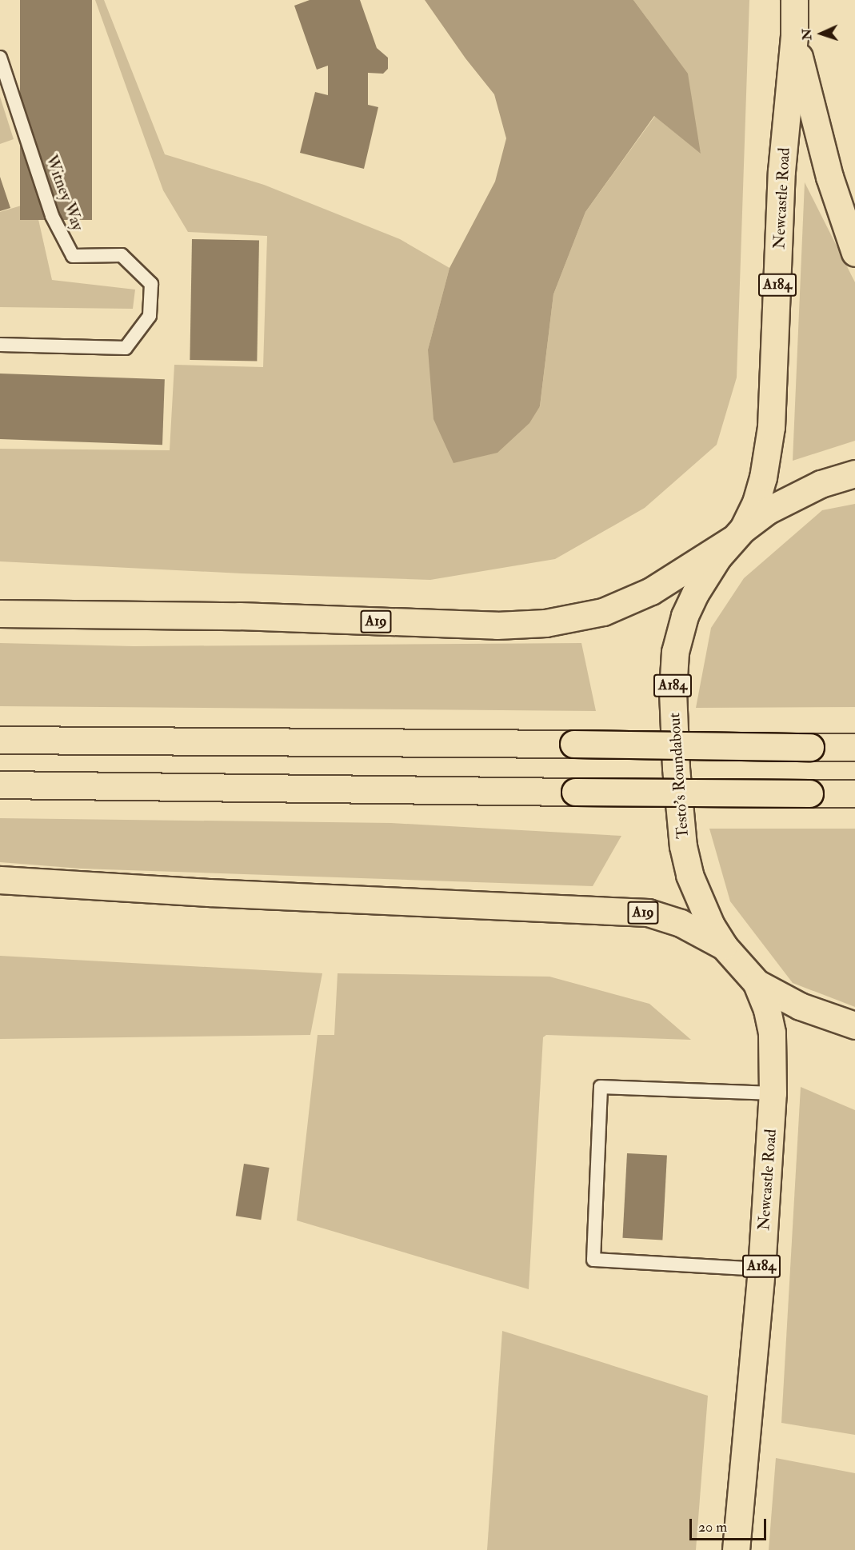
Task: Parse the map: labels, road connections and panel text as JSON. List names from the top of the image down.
{
  "streets": {
    "main road": [
      "Newcastle Road",
      "A184",
      "A19",
      "Testo's Roundabout"
    ],
    "lane": ["Witney Way"]
  },
  "crossings": [
    ["Newcastle Road", "A19"],
    ["Newcastle Road", "Testo's Roundabout"],
    ["A19", "Testo's Roundabout"]
  ],
  "scale_bar": "20 m",
  "north": "left"
}
